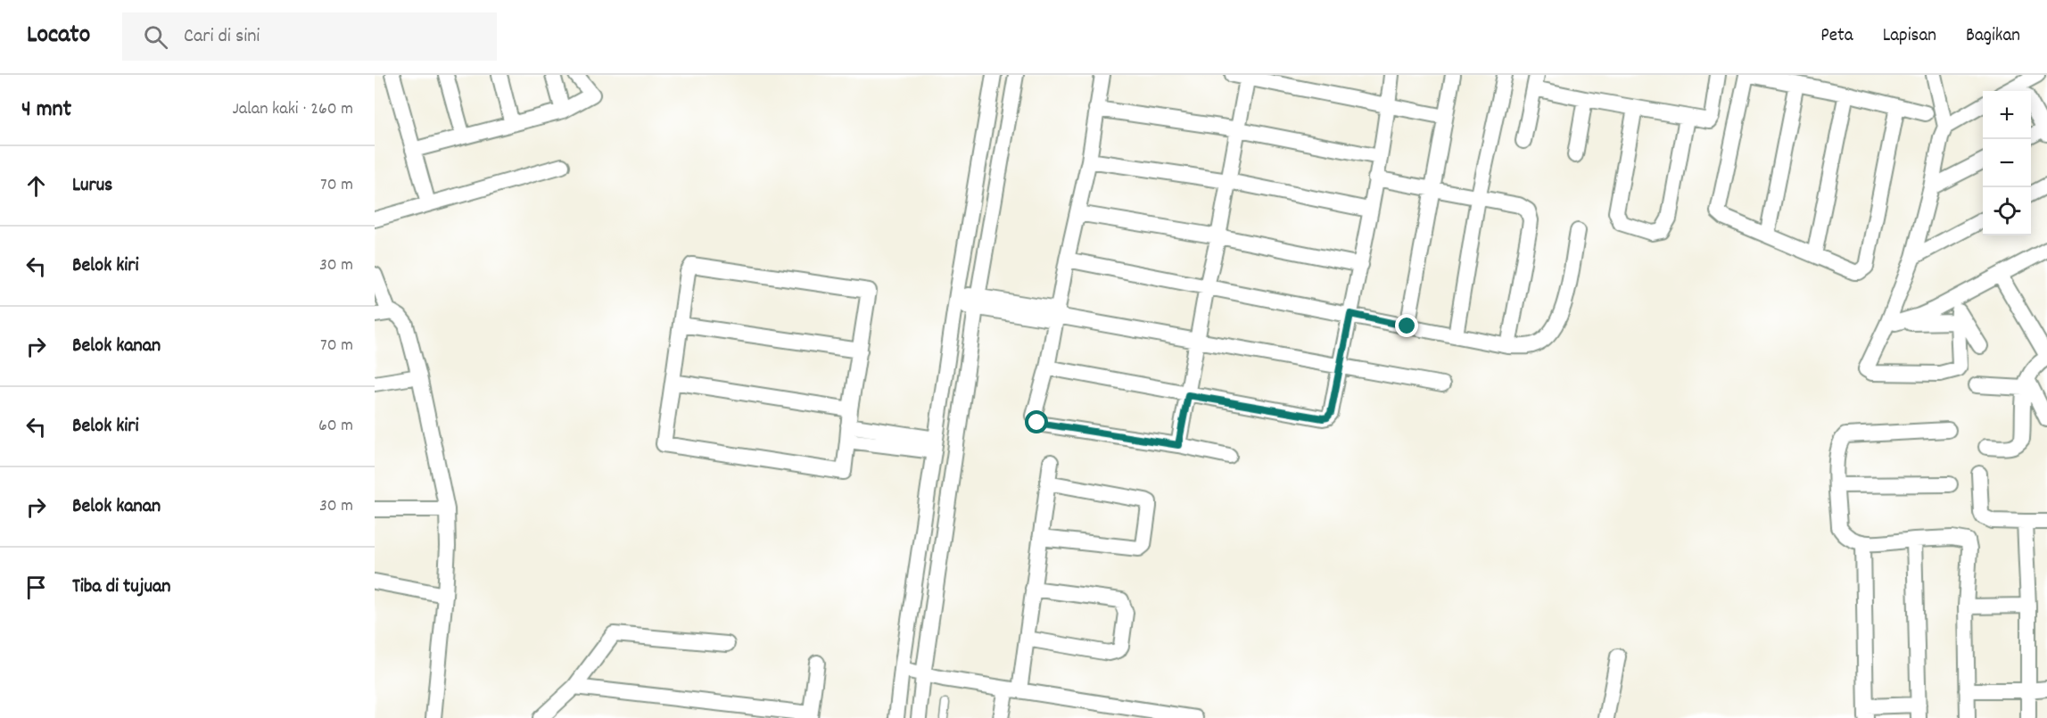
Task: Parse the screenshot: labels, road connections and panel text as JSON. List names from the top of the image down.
{
  "page": {
    "header": "Locato",
    "search": "Cari di sini",
    "nav": ["Peta", "Lapisan", "Bagikan"],
    "heading": ["4 mnt", "Jalan kaki · 260 m"],
    "map_buttons": ["+", "−"],
    "list": [
      ["Lurus", "70 m"],
      ["Belok kiri", "30 m"],
      ["Belok kanan", "70 m"],
      ["Belok kiri", "60 m"],
      ["Belok kanan", "30 m"],
      "Tiba di tujuan"
    ]
  }
}
